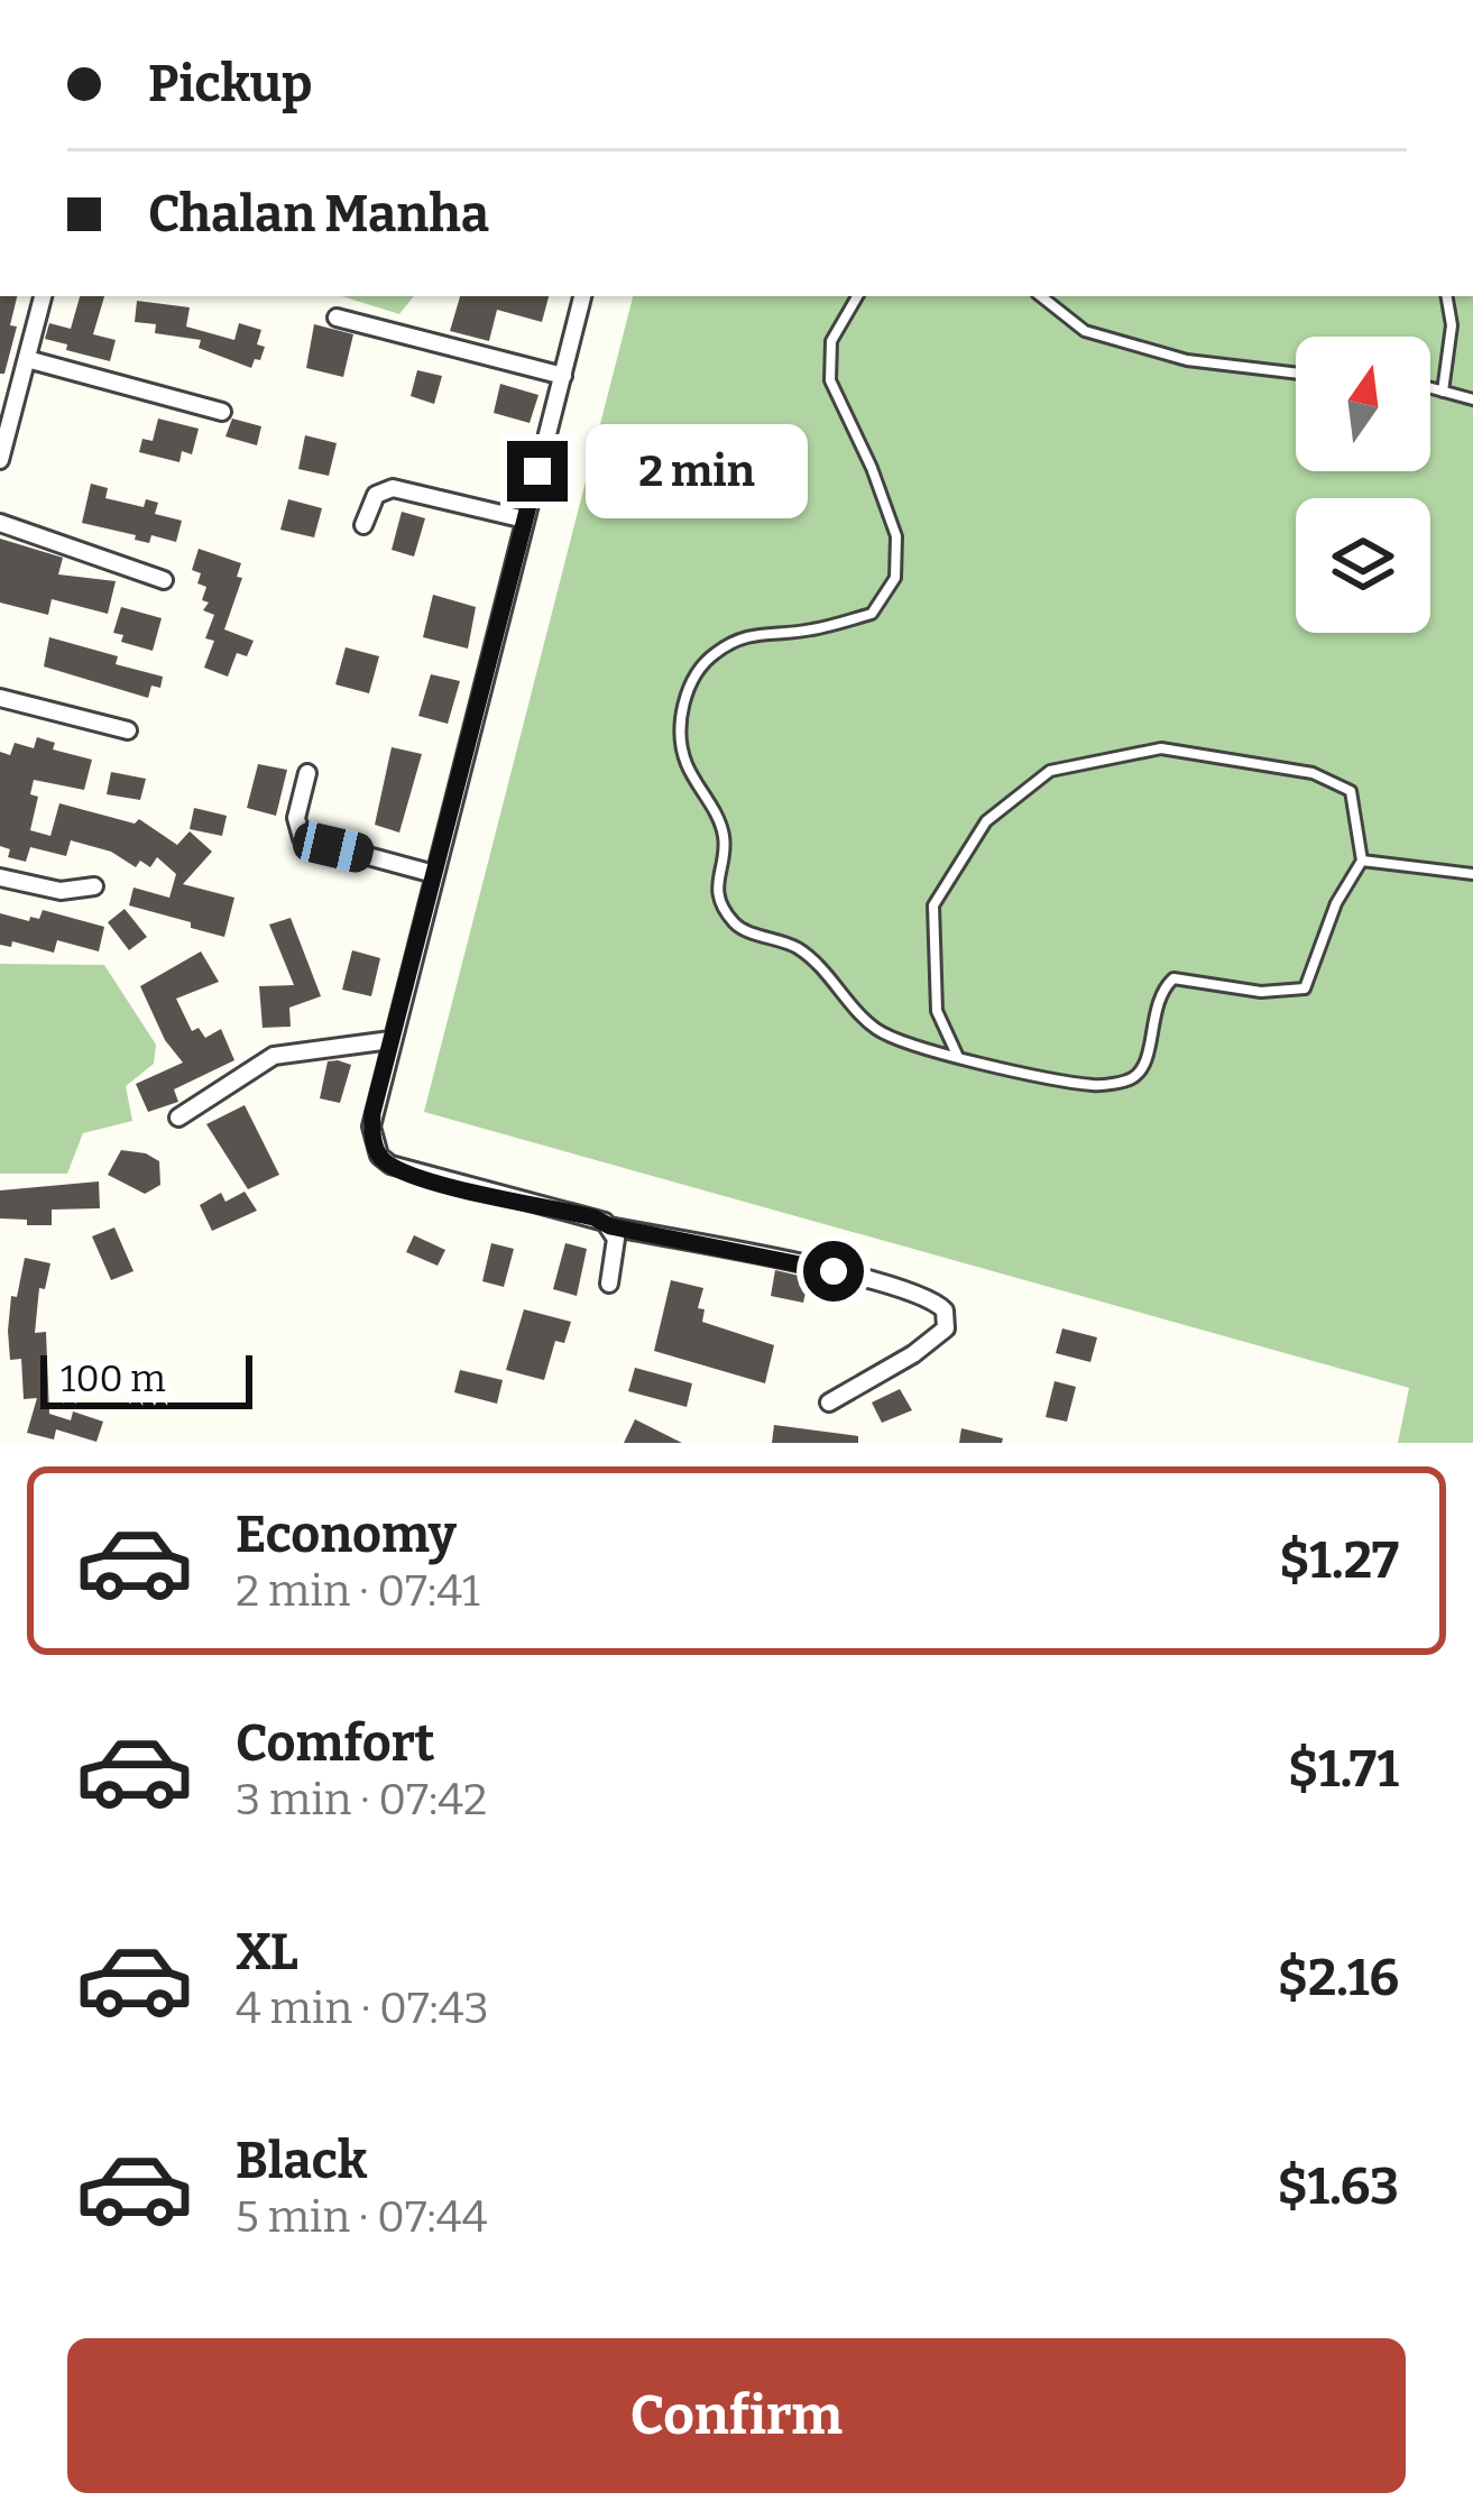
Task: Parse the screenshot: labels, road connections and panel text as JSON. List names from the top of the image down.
{
  "scale_bar": "100 m",
  "north": "top",
  "page": {
    "banner": ["Pickup", "Chalan Manha"],
    "bubble": "2 min",
    "scale": "100 m",
    "list": [
      {
        "name": "Economy",
        "note": "2 min · 07:41",
        "value": "$1.27"
      },
      {
        "name": "Comfort",
        "note": "3 min · 07:42",
        "value": "$1.71"
      },
      {
        "name": "XL",
        "note": "4 min · 07:43",
        "value": "$2.16"
      },
      {
        "name": "Black",
        "note": "5 min · 07:44",
        "value": "$1.63"
      }
    ],
    "buttons": "Confirm"
  }
}
